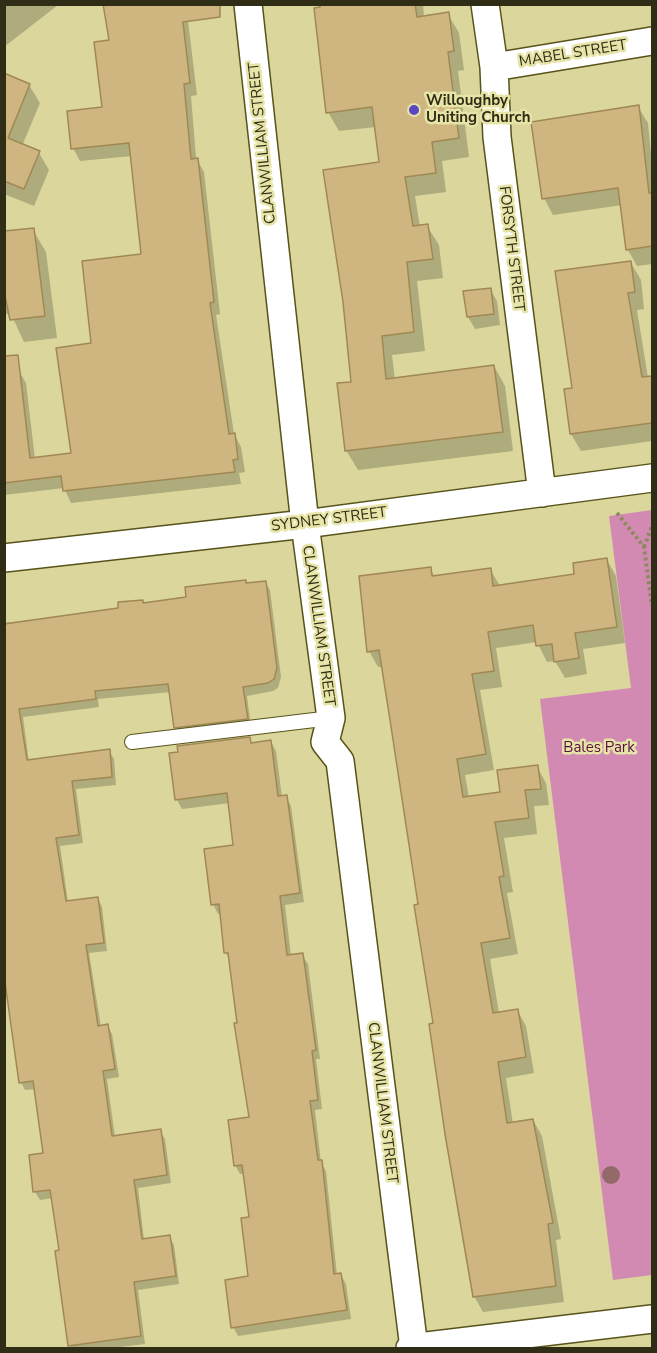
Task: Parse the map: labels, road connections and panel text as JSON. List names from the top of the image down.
{
  "streets": {
    "street": [
      "MABEL STREET",
      "CLANWILLIAM STREET",
      "FORSYTH STREET",
      "SYDNEY STREET"
    ]
  },
  "crossings": [
    ["MABEL STREET", "FORSYTH STREET"],
    ["CLANWILLIAM STREET", "SYDNEY STREET"],
    ["FORSYTH STREET", "SYDNEY STREET"]
  ],
  "parks": ["Bales Park"],
  "places": ["Willoughby Uniting Church"]
}
